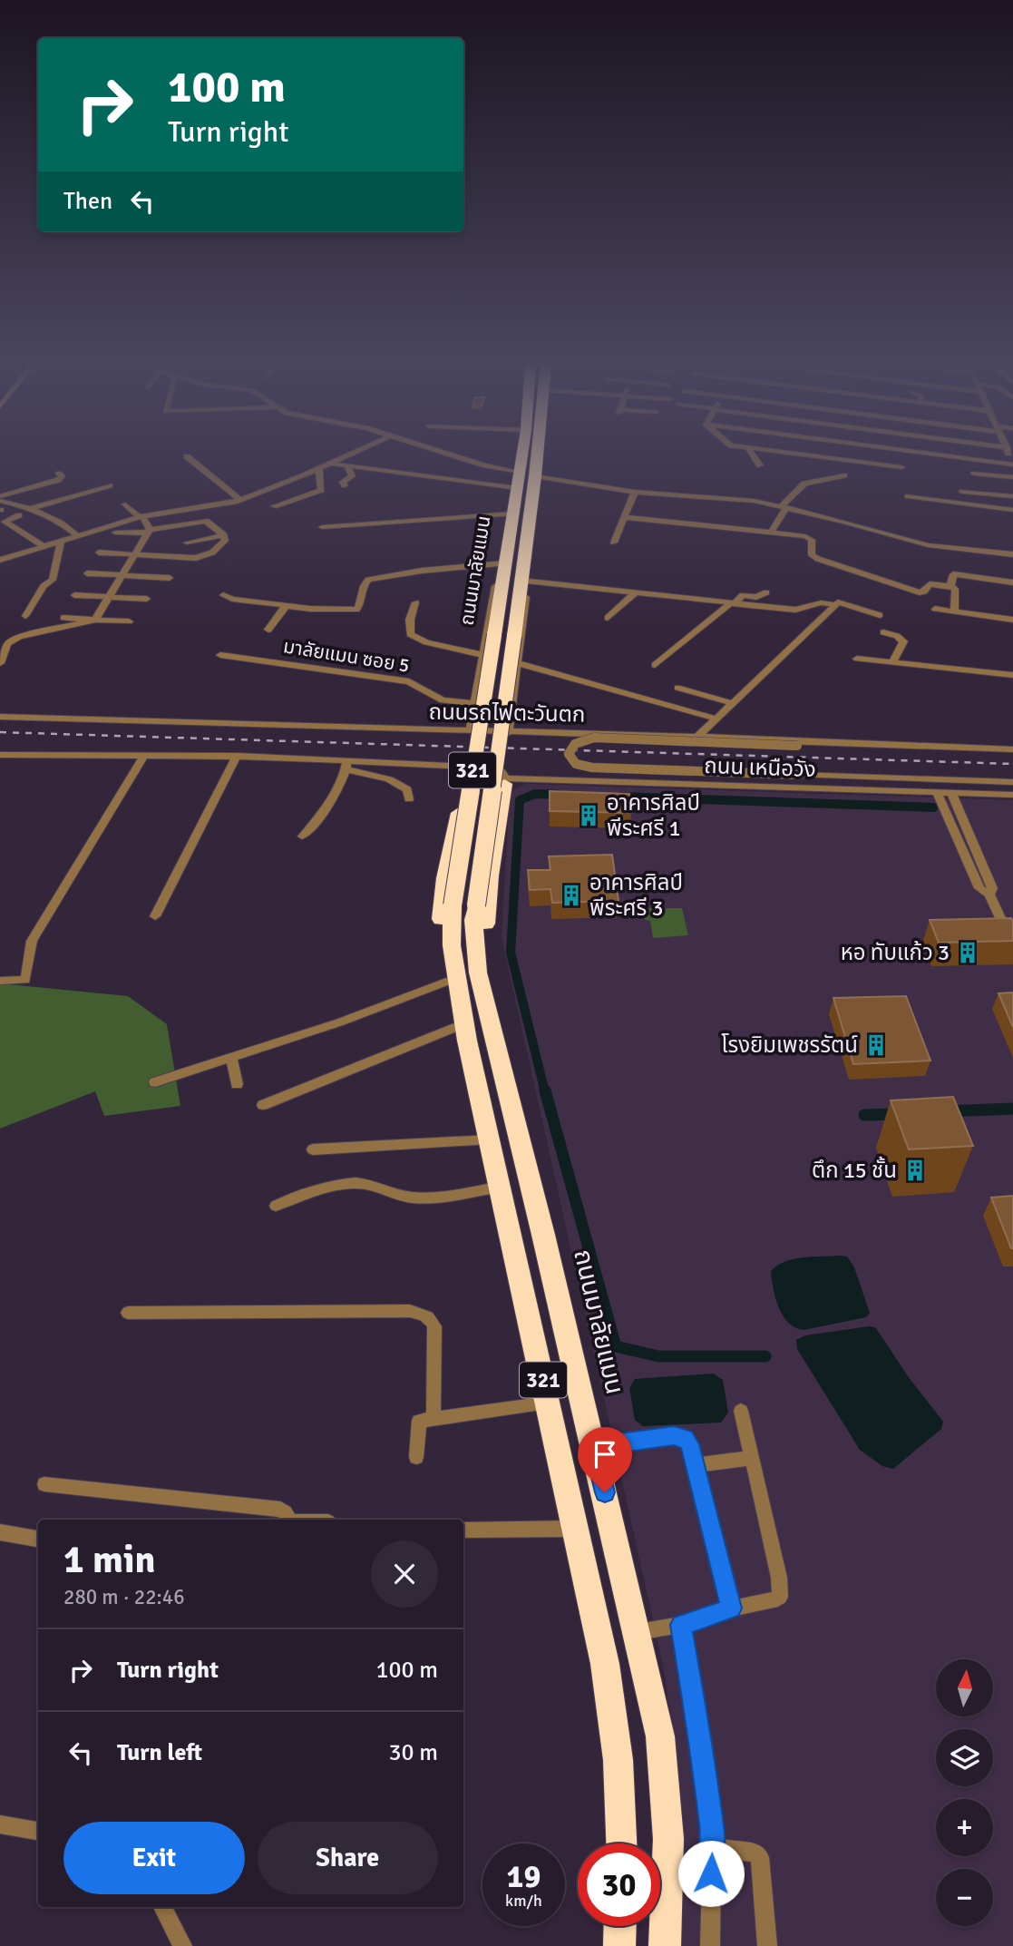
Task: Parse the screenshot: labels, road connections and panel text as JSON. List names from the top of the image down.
{
  "streets": {
    "highway": ["ถนนมาลัยแมน", "321"],
    "street": ["มาลัยแมน ซอย 5", "ถนนรถไฟตะวันตก", "ถนน เหนือวัง"]
  },
  "crossings": [
    ["ถนน เหนือวัง", "321"]
  ],
  "places": {
    "building": [
      "อาคารศิลป์ พีระศรี 1",
      "อาคารศิลป์ พีระศรี 3",
      "หอ ทับแก้ว 3",
      "โรงยิมเพชรรัตน์",
      "ตึก 15 ชั้น"
    ]
  },
  "north": "top",
  "page": {
    "turn": ["100 m", "Turn right"],
    "then": "Then",
    "heading": ["1 min", "280 m · 22:46"],
    "list": [
      {
        "name": "Turn right",
        "value": "100 m"
      },
      {
        "name": "Turn left",
        "value": "30 m"
      }
    ],
    "map_buttons": ["+", "−"],
    "buttons": ["Exit", "Share"],
    "speed": "19 km/h",
    "limit": "30"
  }
}
